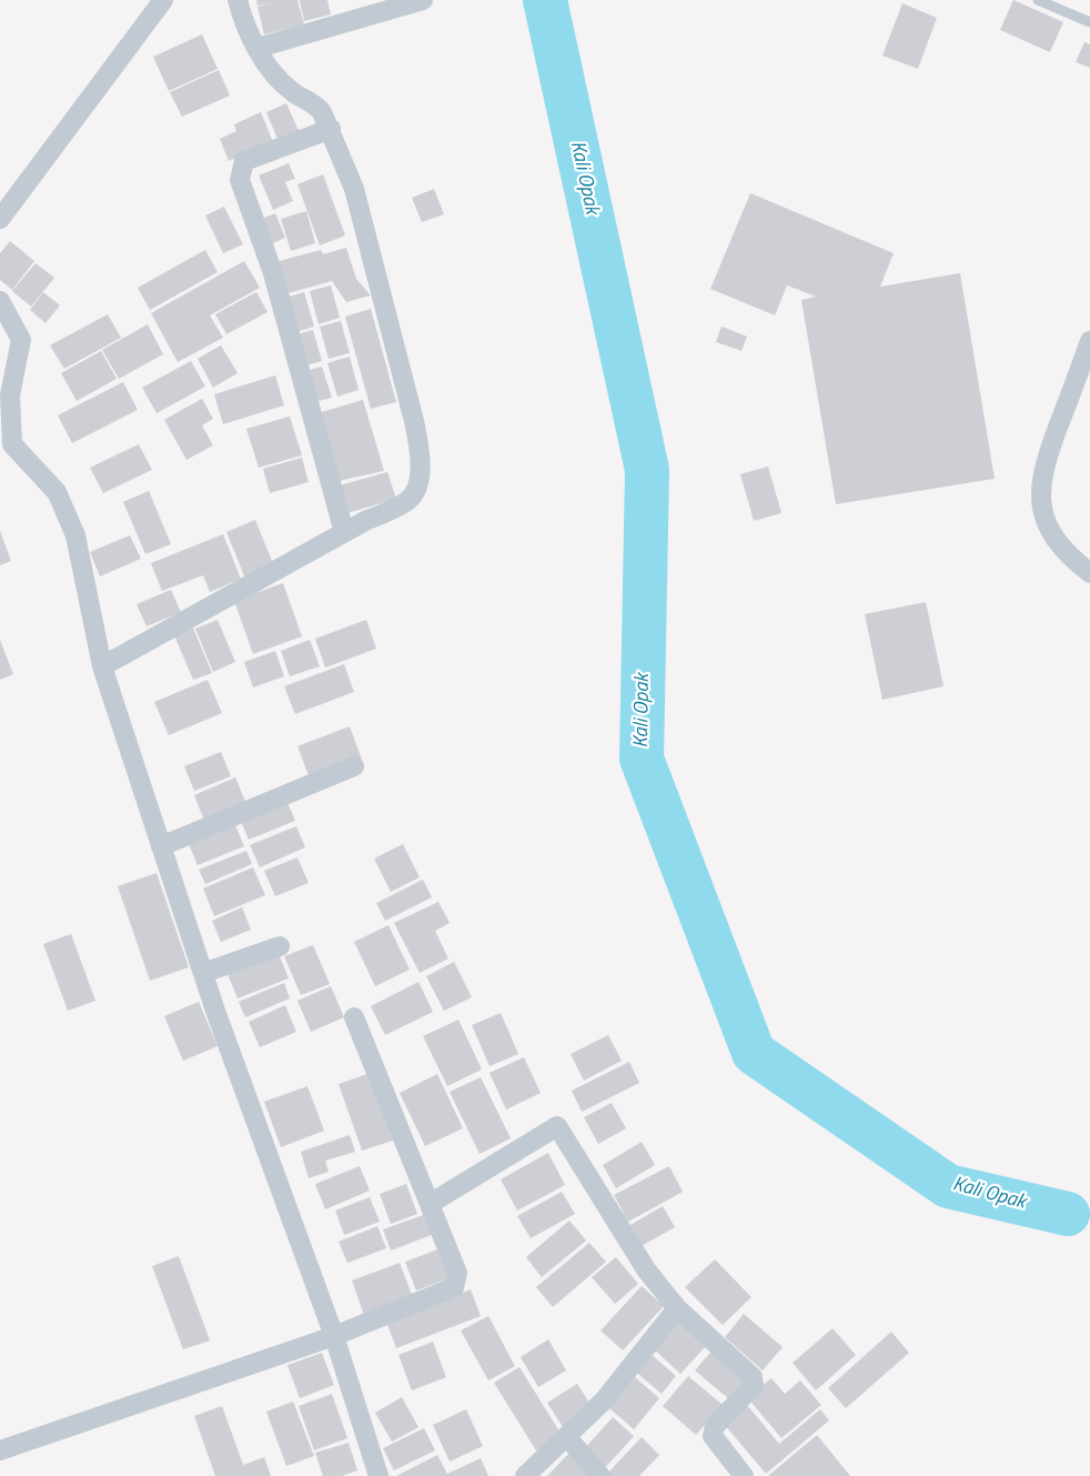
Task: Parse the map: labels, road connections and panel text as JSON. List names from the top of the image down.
{
  "water": ["Kali Opak"]
}
